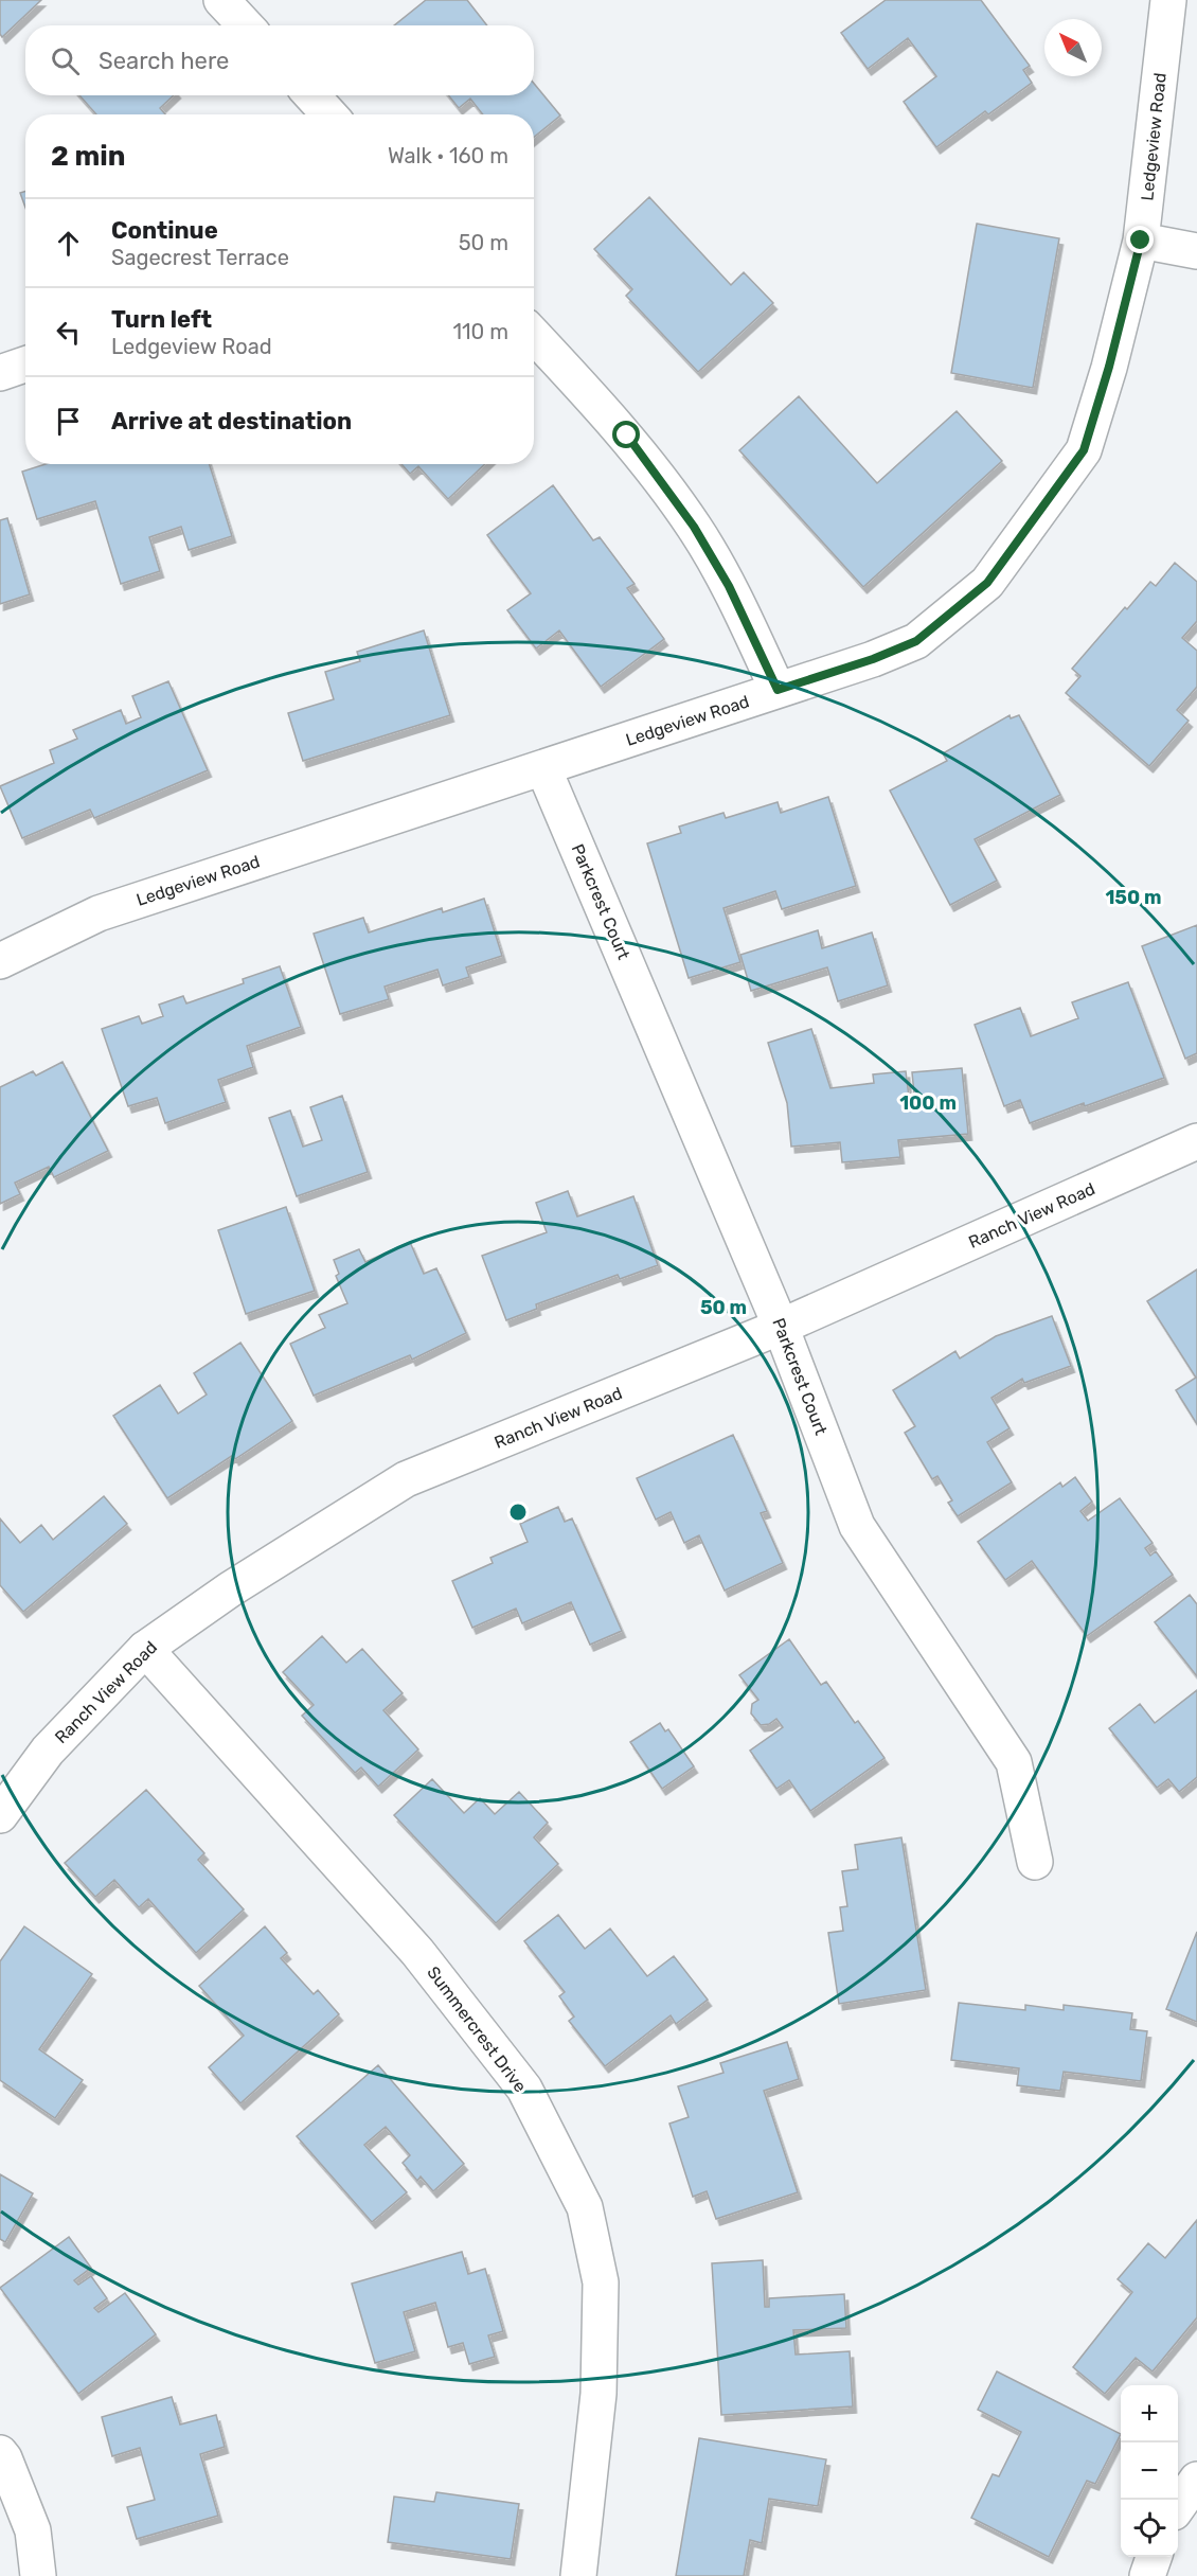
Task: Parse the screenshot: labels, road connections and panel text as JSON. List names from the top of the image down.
{
  "streets": {
    "street": [
      "Ledgeview Road",
      "Parkcrest Court",
      "Ranch View Road",
      "Summercrest Drive"
    ]
  },
  "crossings": [
    ["Ledgeview Road", "Parkcrest Court"],
    ["Parkcrest Court", "Ranch View Road"],
    ["Ranch View Road", "Summercrest Drive"]
  ],
  "north": "top left",
  "page": {
    "search": "Search here",
    "heading": ["2 min", "Walk · 160 m"],
    "list": [
      ["Continue", "Sagecrest Terrace", "50 m"],
      ["Turn left", "Ledgeview Road", "110 m"],
      "Arrive at destination"
    ],
    "map_buttons": ["+", "−"]
  },
  "rings": ["150 m", "100 m", "50 m"]
}
